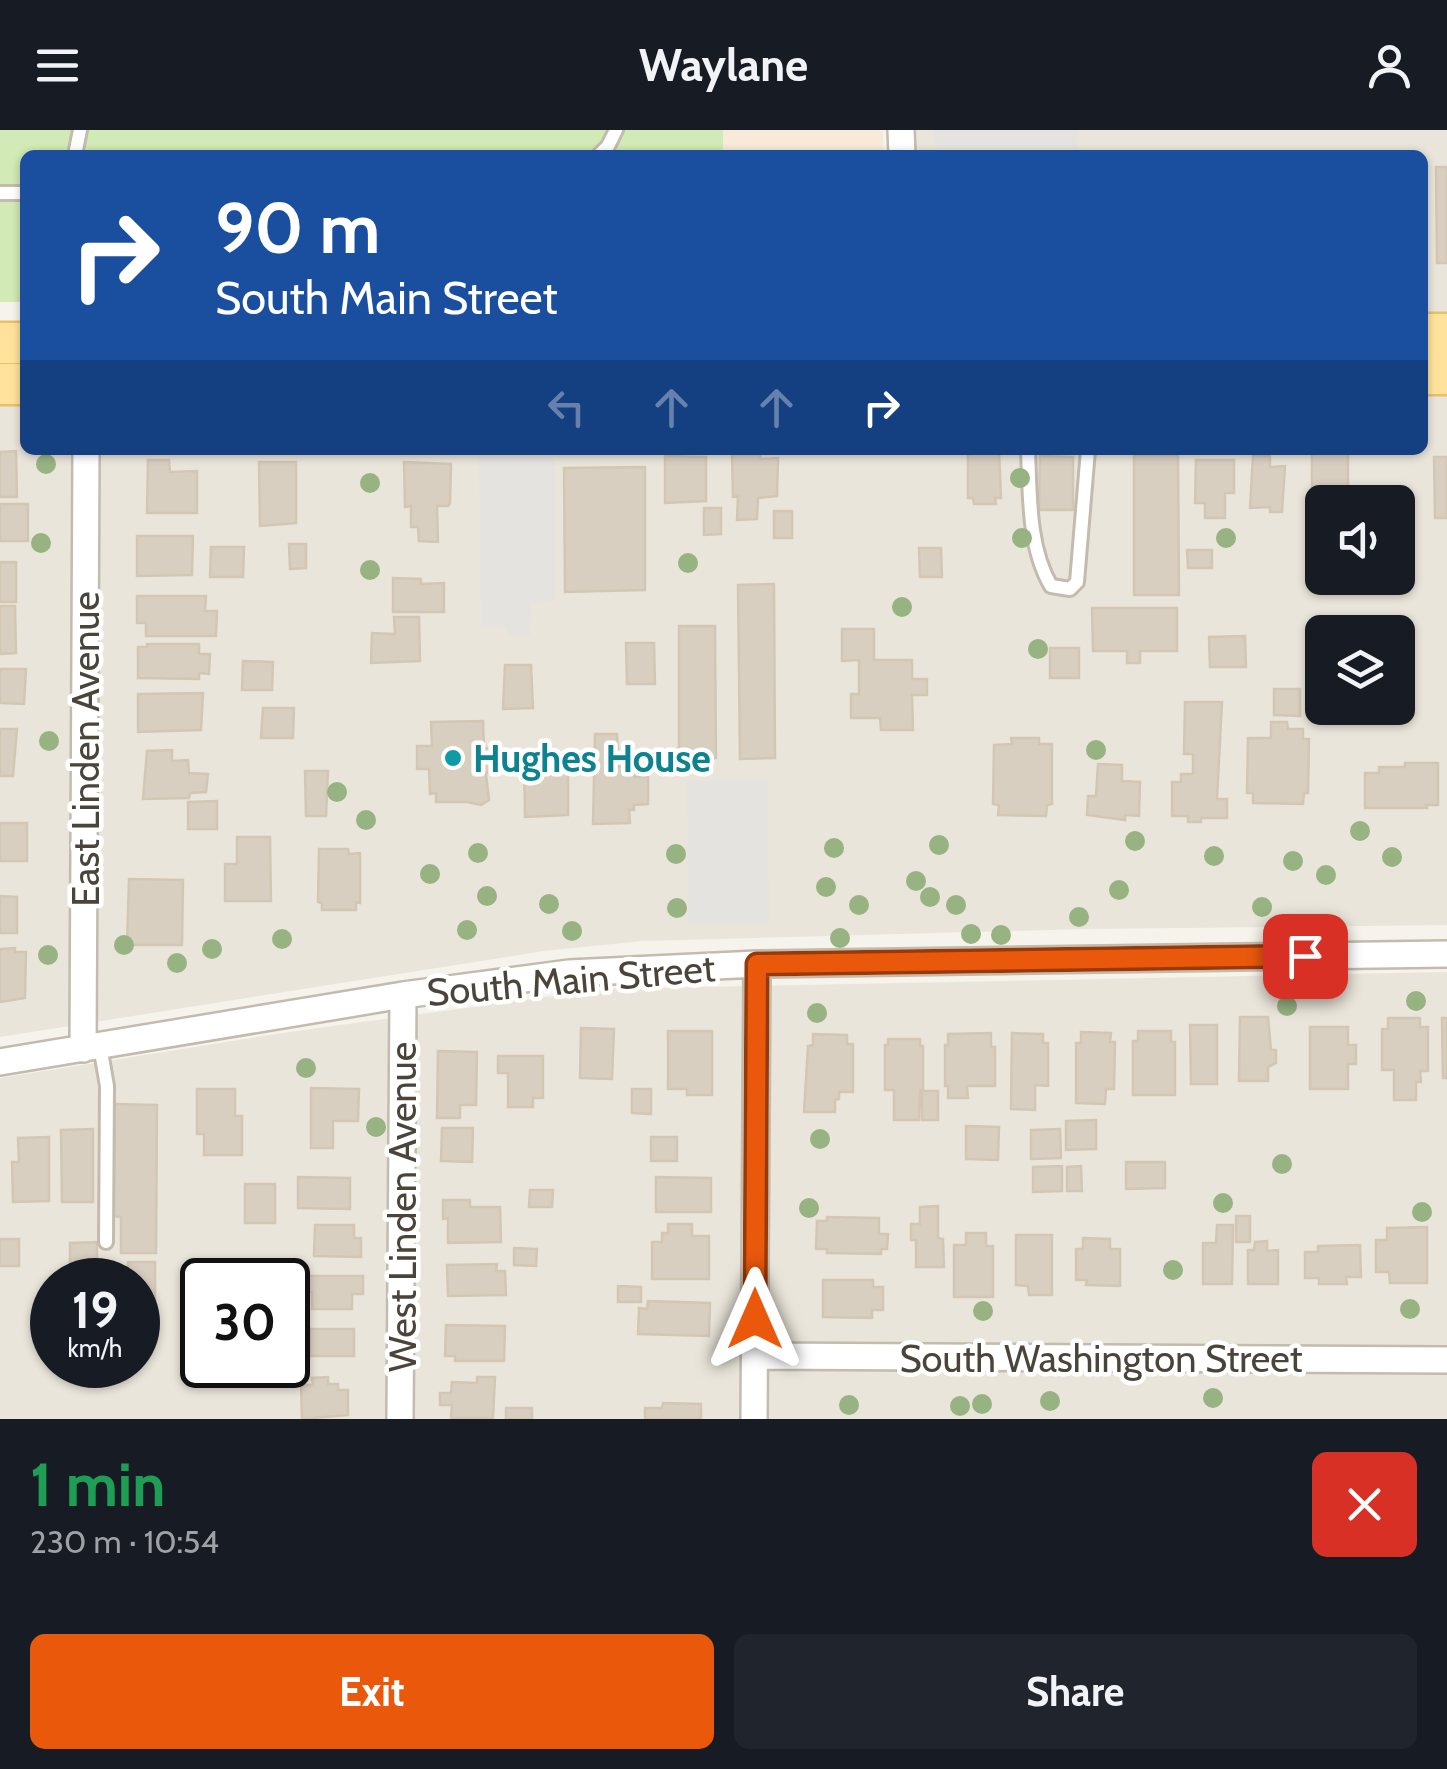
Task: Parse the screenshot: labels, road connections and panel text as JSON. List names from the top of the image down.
{
  "streets": {
    "street": [
      "East Linden Avenue",
      "South Main Street",
      "West Linden Avenue",
      "South Washington Street"
    ]
  },
  "crossings": [
    ["East Linden Avenue", "South Main Street"],
    ["South Main Street", "West Linden Avenue"]
  ],
  "places": ["Hughes House"],
  "page": {
    "header": "Waylane",
    "turn": ["90 m", "South Main Street"],
    "speed": "19 km/h",
    "limit": "30",
    "heading": ["1 min", "230 m · 10:54"],
    "buttons": ["Exit", "Share"]
  }
}
